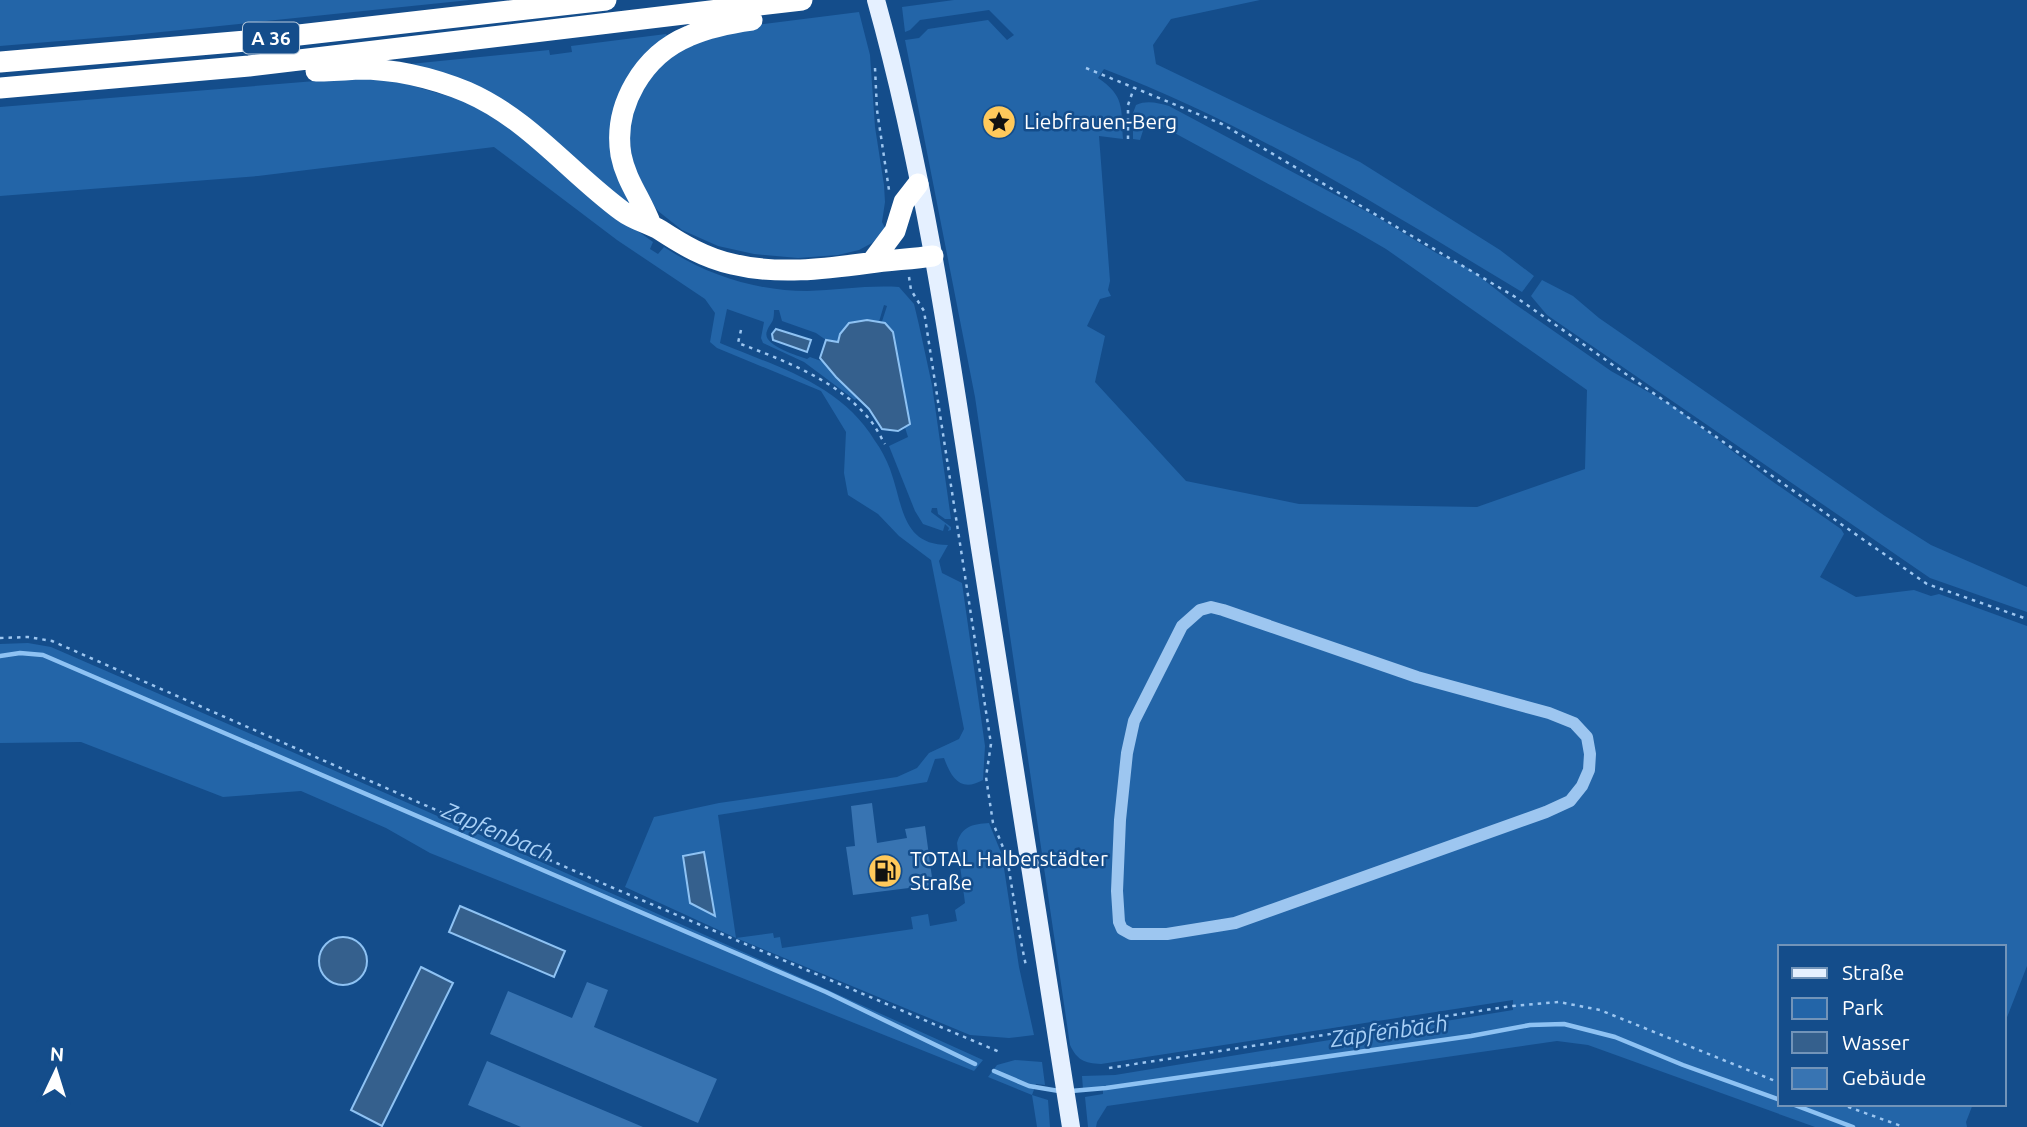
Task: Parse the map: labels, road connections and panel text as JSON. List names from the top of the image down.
{
  "streets": {
    "highway": ["A 36"]
  },
  "water": ["Zapfenbach"],
  "places": {
    "place": ["Liebfrauen-Berg"],
    "fuel station": ["TOTAL Halberstädter Straße"]
  },
  "legend": [
    "Straße",
    "Park",
    "Wasser",
    "Gebäude"
  ],
  "north": "top"
}
